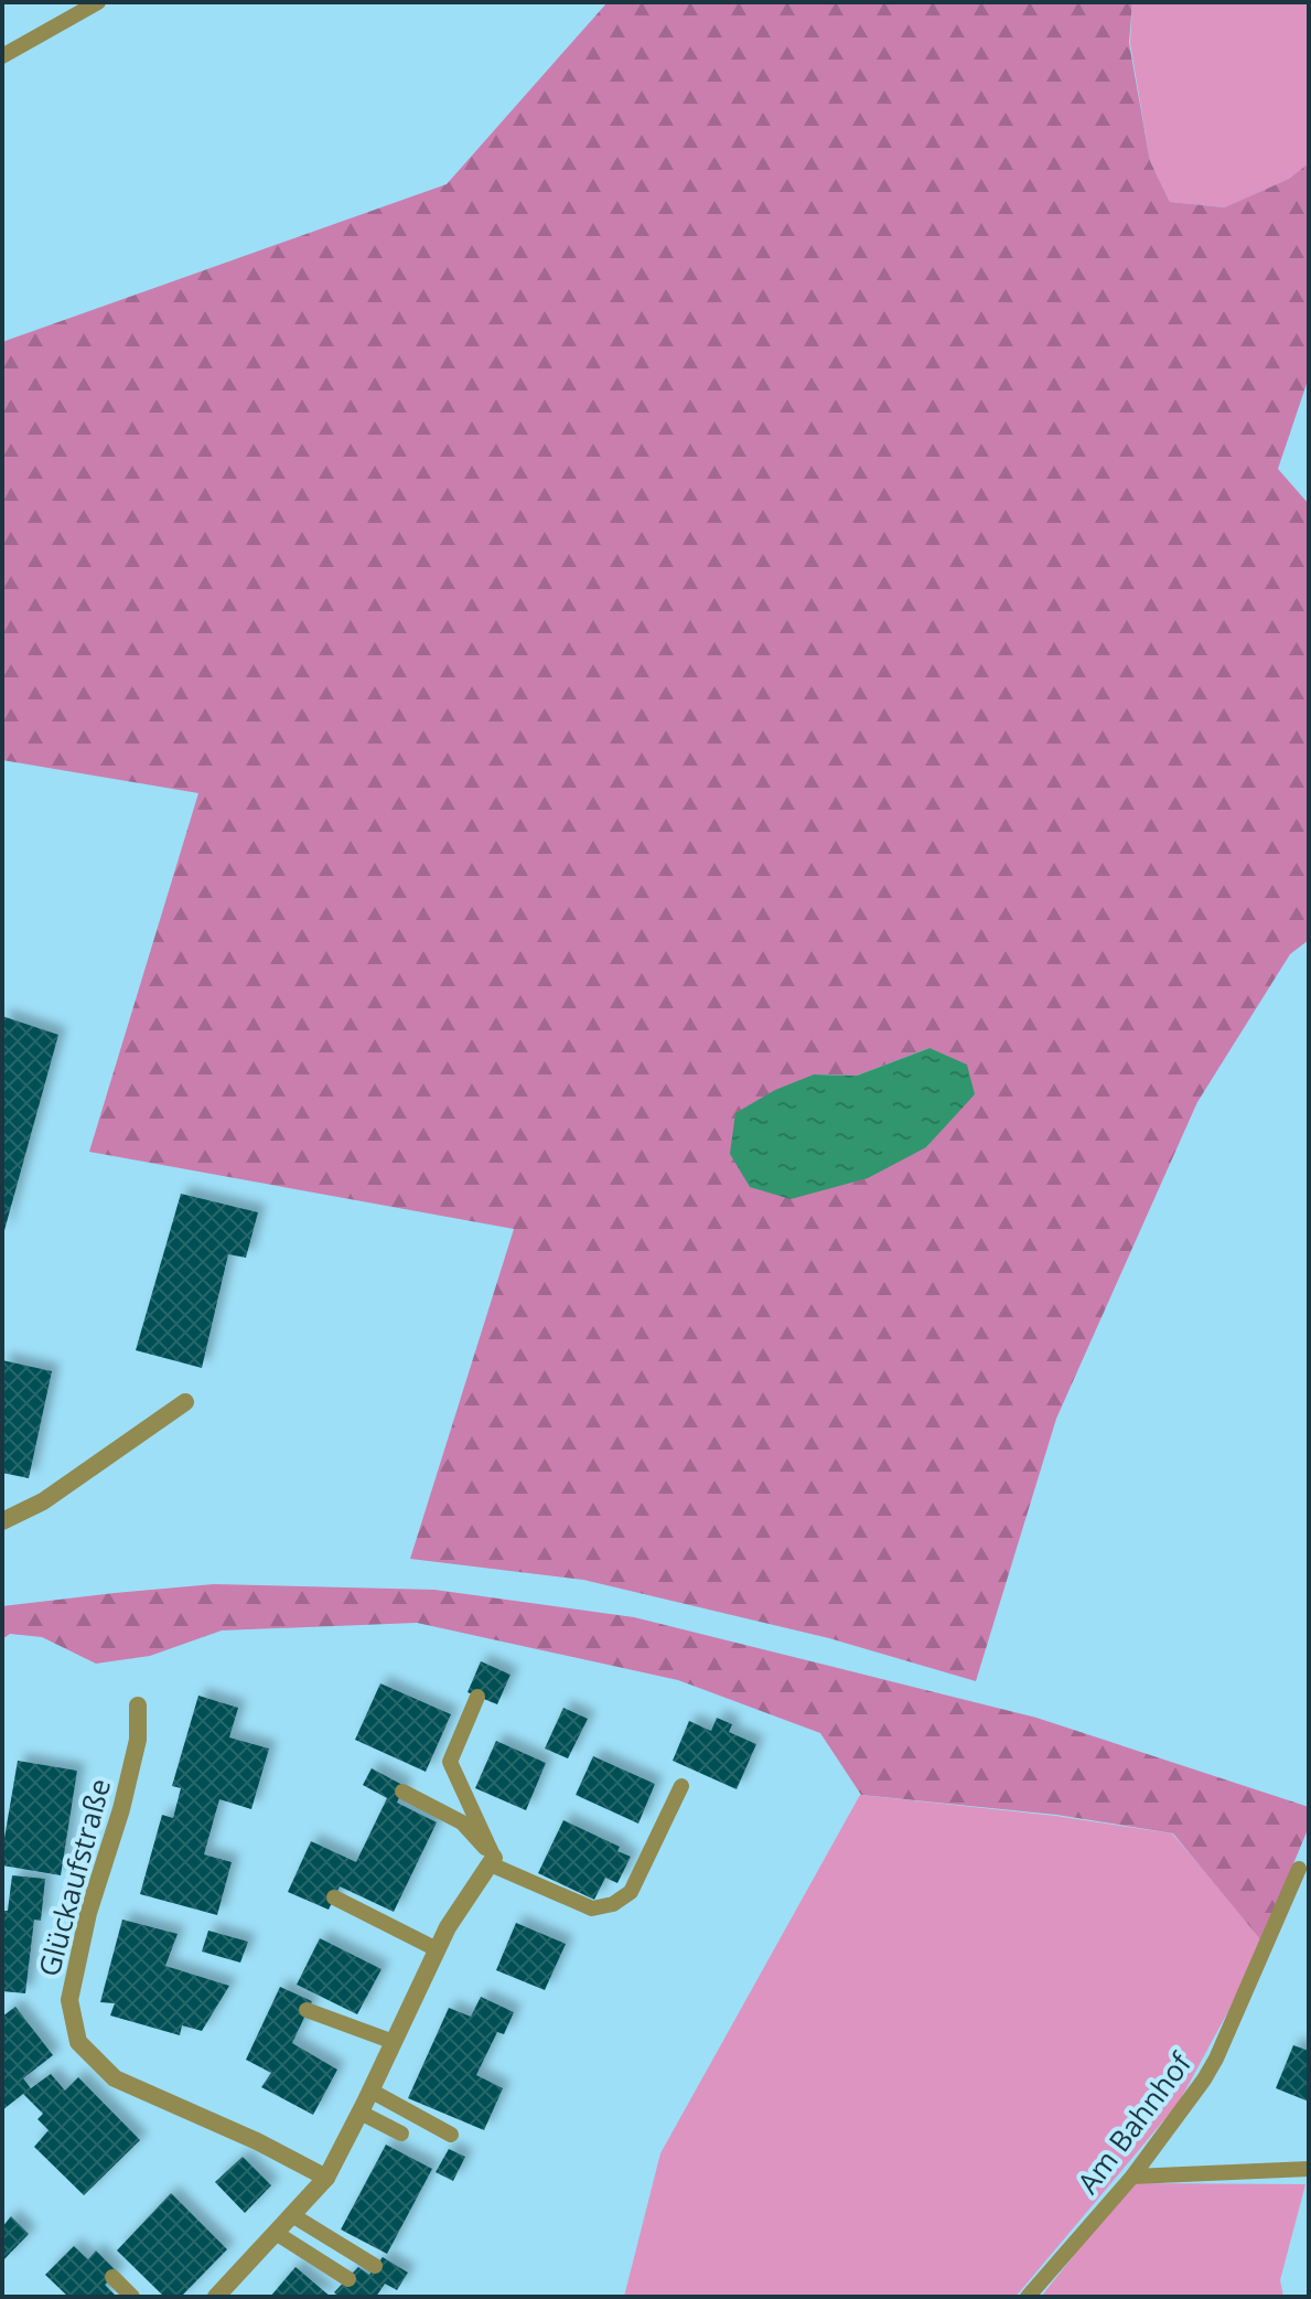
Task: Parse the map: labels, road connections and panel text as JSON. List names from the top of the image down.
{
  "streets": {
    "street": ["Glückaufstraße"],
    "lane": ["Am Bahnhof"]
  }
}
